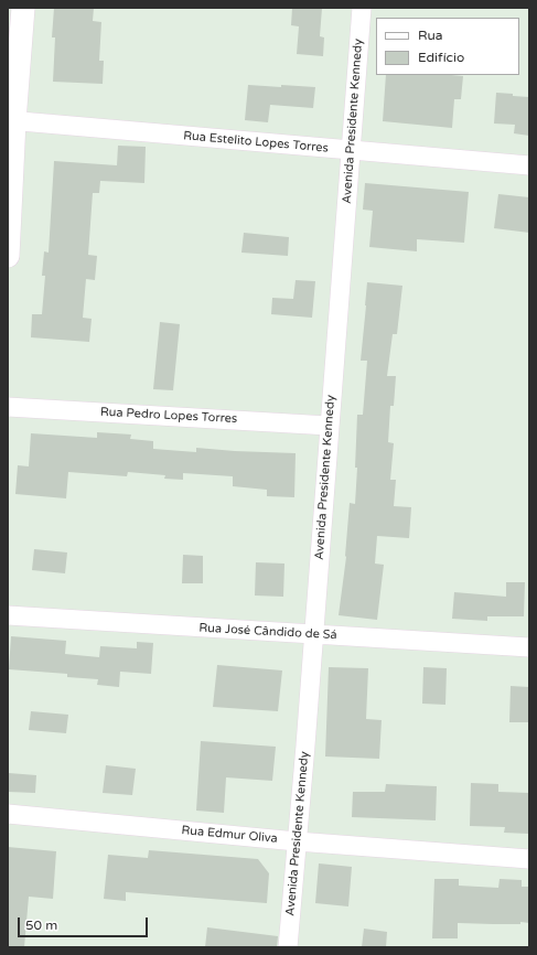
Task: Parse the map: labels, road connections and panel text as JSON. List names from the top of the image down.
{
  "streets": {
    "street": [
      "Avenida Presidente Kennedy",
      "Rua Estelito Lopes Torres",
      "Rua Pedro Lopes Torres",
      "Rua José Cândido de Sá",
      "Rua Edmur Oliva"
    ]
  },
  "crossings": [
    ["Avenida Presidente Kennedy", "Rua Estelito Lopes Torres"],
    ["Avenida Presidente Kennedy", "Rua Pedro Lopes Torres"],
    ["Avenida Presidente Kennedy", "Rua José Cândido de Sá"],
    ["Avenida Presidente Kennedy", "Rua Edmur Oliva"]
  ],
  "legend": ["Rua", "Edifício"],
  "scale_bar": "50 m"
}
